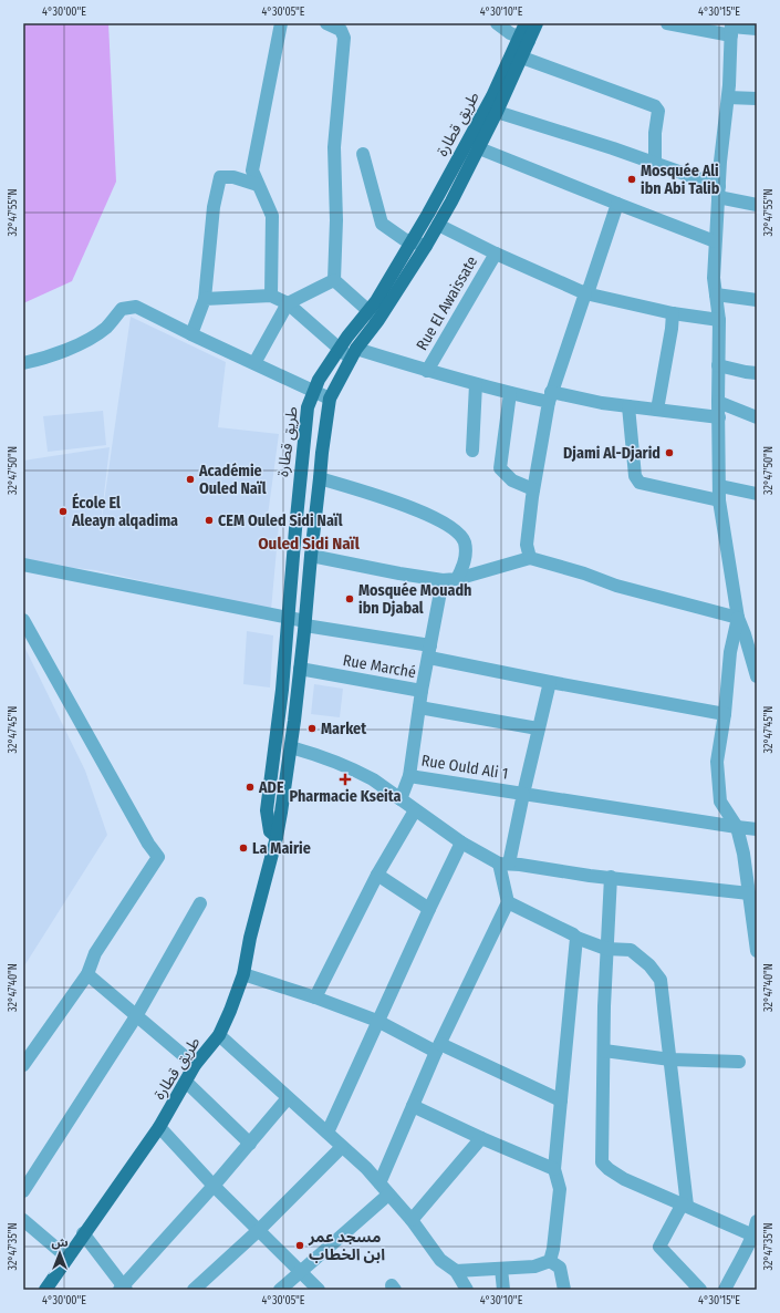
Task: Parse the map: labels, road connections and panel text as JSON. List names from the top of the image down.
{
  "streets": {
    "main road": ["طريق قطارة"],
    "street": ["Rue El Awaissate", "Rue Marché", "Rue Ould Ali 1"]
  },
  "crossings": [
    ["طريق قطارة", "Rue Marché"],
    ["Rue Marché", "Rue Ould Ali 1"]
  ],
  "districts": ["Ouled Sidi Naïl"],
  "places": {
    "other": [
      "Mosquée Ali ibn Abi Talib",
      "Djami Al-Djarid",
      "Académie Ouled Naïl",
      "École El Aleayn alqadima",
      "CEM Ouled Sidi Naïl",
      "Mosquée Mouadh ibn Djabal",
      "Market",
      "ADE",
      "La Mairie",
      "مسجد عمر ابن الخطاب"
    ],
    "health": ["Pharmacie Kseita"]
  },
  "north": "top",
  "coordinates": [
    "4°30'00\"E",
    "4°30'05\"E",
    "4°30'10\"E",
    "4°30'15\"E",
    "32°47'55\"N",
    "32°47'50\"N",
    "32°47'45\"N",
    "32°47'40\"N",
    "32°47'35\"N"
  ]
}
